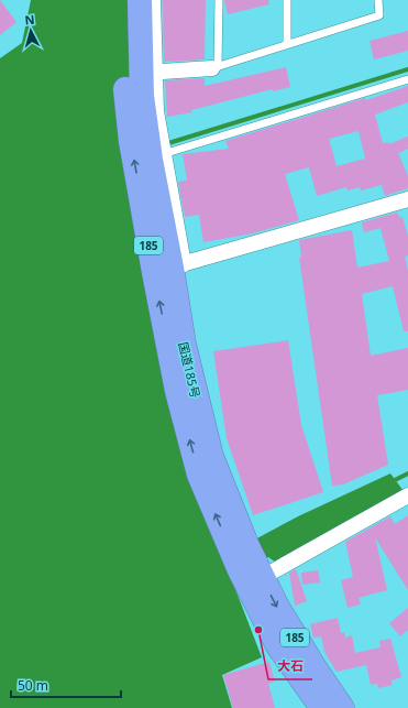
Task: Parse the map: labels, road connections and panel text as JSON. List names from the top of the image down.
{
  "streets": {
    "highway": ["185", "国道185号"]
  },
  "places": ["大石"],
  "scale_bar": "50 m",
  "north": "top"
}
